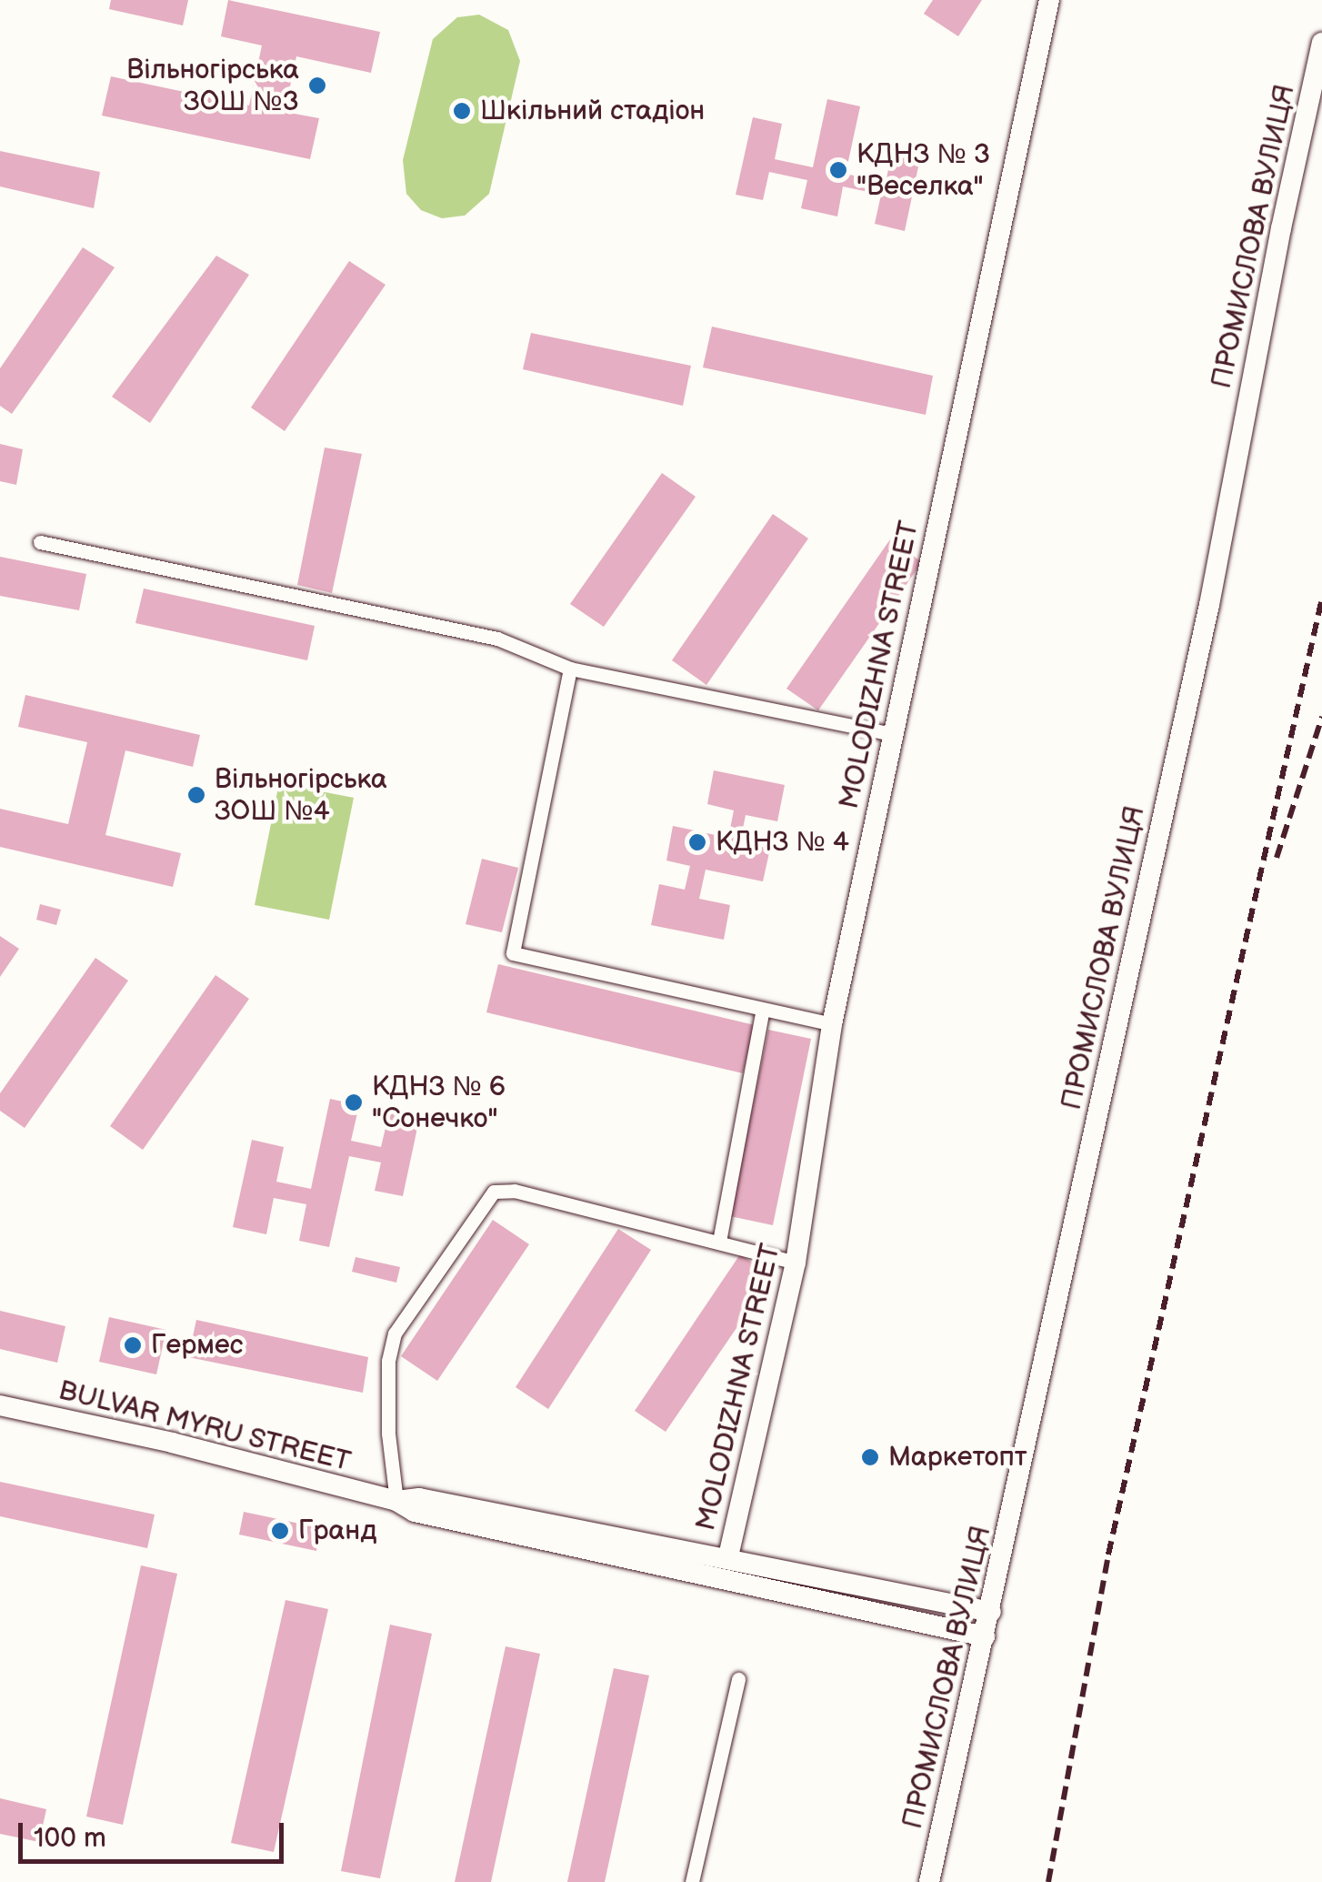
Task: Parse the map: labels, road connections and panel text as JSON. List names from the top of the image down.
{
  "streets": {
    "street": ["ПРОМИСЛОВА ВУЛИЦЯ", "MOLODIZHNA STREET", "BULVAR MYRU STREET"]
  },
  "crossings": [
    ["ПРОМИСЛОВА ВУЛИЦЯ", "BULVAR MYRU STREET"],
    ["MOLODIZHNA STREET", "BULVAR MYRU STREET"]
  ],
  "places": [
    "Вільногірська ЗОШ №3",
    "Шкільний стадіон",
    "КДНЗ № 3 \"Веселка\"",
    "Вільногірська ЗОШ №4",
    "КДНЗ № 4",
    "КДНЗ № 6 \"Сонечко\"",
    "Гермес",
    "Маркетопт",
    "Гранд"
  ],
  "scale_bar": "100 m"
}
